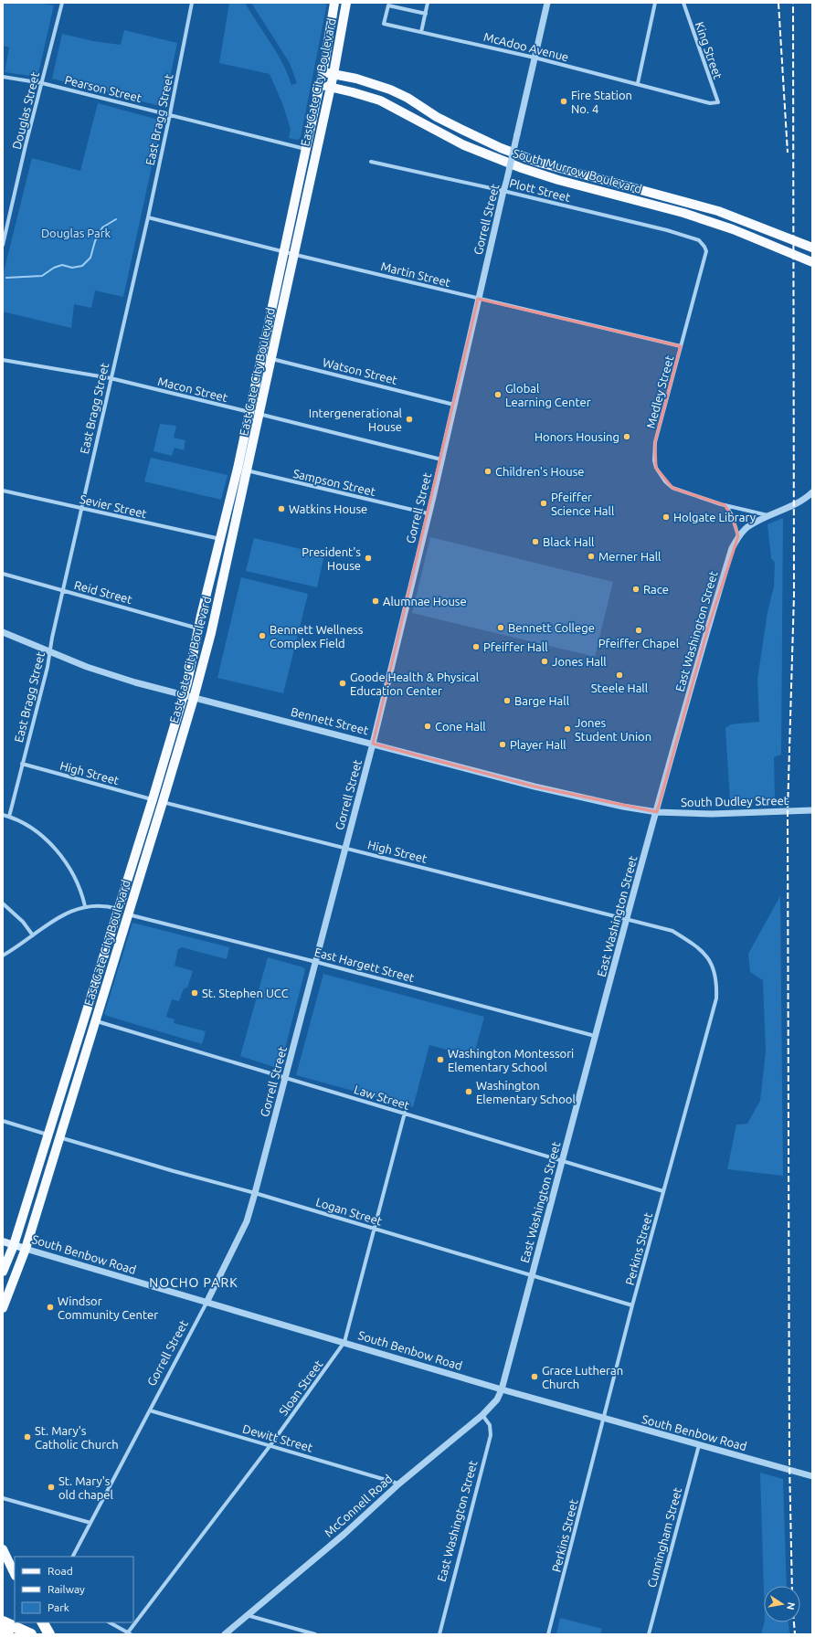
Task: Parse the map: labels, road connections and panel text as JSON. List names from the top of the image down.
{
  "streets": {
    "main road": ["East Gate City Boulevard", "South Murrow Boulevard", "South Benbow Road"],
    "street": [
      "McAdoo Avenue",
      "King Street",
      "Pearson Street",
      "Douglas Street",
      "East Bragg Street",
      "Plott Street",
      "Gorrell Street",
      "Martin Street",
      "Watson Street",
      "Macon Street",
      "Medley Street",
      "Sampson Street",
      "Sevier Street",
      "Reid Street",
      "East Washington Street",
      "Bennett Street",
      "High Street",
      "South Dudley Street",
      "East Hargett Street",
      "Law Street",
      "Logan Street",
      "Perkins Street",
      "Sloan Street",
      "Dewitt Street",
      "McConnell Road",
      "Cunningham Street"
    ]
  },
  "crossings": [
    ["McAdoo Avenue", "King Street"],
    ["McAdoo Avenue", "Gorrell Street"],
    ["East Gate City Boulevard", "Pearson Street"],
    ["East Gate City Boulevard", "South Murrow Boulevard"],
    ["East Gate City Boulevard", "Martin Street"],
    ["East Gate City Boulevard", "Watson Street"],
    ["East Gate City Boulevard", "Macon Street"],
    ["East Gate City Boulevard", "Sampson Street"],
    ["East Gate City Boulevard", "Sevier Street"],
    ["East Gate City Boulevard", "Reid Street"],
    ["East Gate City Boulevard", "Bennett Street"],
    ["East Gate City Boulevard", "High Street"],
    ["East Gate City Boulevard", "East Hargett Street"],
    ["East Gate City Boulevard", "Law Street"],
    ["East Gate City Boulevard", "Logan Street"],
    ["East Gate City Boulevard", "South Benbow Road"],
    ["Pearson Street", "Douglas Street"],
    ["Pearson Street", "East Bragg Street"],
    ["East Bragg Street", "Martin Street"],
    ["East Bragg Street", "Macon Street"],
    ["East Bragg Street", "Sevier Street"],
    ["East Bragg Street", "Reid Street"],
    ["East Bragg Street", "Bennett Street"],
    ["East Bragg Street", "High Street"],
    ["Plott Street", "Gorrell Street"],
    ["Plott Street", "Medley Street"],
    ["Gorrell Street", "Martin Street"],
    ["Gorrell Street", "Watson Street"],
    ["Gorrell Street", "Macon Street"],
    ["Gorrell Street", "Sampson Street"],
    ["Gorrell Street", "Bennett Street"],
    ["Gorrell Street", "High Street"],
    ["Gorrell Street", "East Hargett Street"],
    ["Gorrell Street", "Law Street"],
    ["Gorrell Street", "Logan Street"],
    ["Gorrell Street", "South Benbow Road"],
    ["Gorrell Street", "Dewitt Street"],
    ["Martin Street", "Medley Street"],
    ["Medley Street", "East Washington Street"],
    ["East Washington Street", "Bennett Street"],
    ["East Washington Street", "High Street"],
    ["East Washington Street", "South Dudley Street"],
    ["East Washington Street", "East Hargett Street"],
    ["East Washington Street", "Law Street"],
    ["East Washington Street", "Logan Street"],
    ["East Washington Street", "Perkins Street"],
    ["East Washington Street", "South Benbow Road"],
    ["East Washington Street", "McConnell Road"],
    ["Bennett Street", "South Dudley Street"],
    ["High Street", "Perkins Street"],
    ["Law Street", "Perkins Street"],
    ["Law Street", "Sloan Street"],
    ["Logan Street", "Perkins Street"],
    ["Logan Street", "Sloan Street"],
    ["Perkins Street", "South Benbow Road"],
    ["South Benbow Road", "Sloan Street"],
    ["South Benbow Road", "McConnell Road"],
    ["South Benbow Road", "Cunningham Street"],
    ["Sloan Street", "Dewitt Street"],
    ["Dewitt Street", "McConnell Road"]
  ],
  "districts": ["NOCHO PARK"],
  "parks": ["Douglas Park"],
  "places": [
    "Fire Station No. 4",
    "Global Learning Center",
    "Intergenerational House",
    "Honors Housing",
    "Children's House",
    "Pfeiffer Science Hall",
    "Watkins House",
    "Holgate Library",
    "Black Hall",
    "Merner Hall",
    "President's House",
    "Race",
    "Alumnae House",
    "Bennett College",
    "Pfeiffer Chapel",
    "Bennett Wellness Complex Field",
    "Pfeiffer Hall",
    "Jones Hall",
    "Steele Hall",
    "Goode Health & Physical Education Center",
    "Barge Hall",
    "Cone Hall",
    "Jones Student Union",
    "Player Hall",
    "St. Stephen UCC",
    "Washington Montessori Elementary School",
    "Washington Elementary School",
    "Windsor Community Center",
    "Grace Lutheran Church",
    "St. Mary's Catholic Church",
    "St. Mary's old chapel"
  ],
  "legend": ["Road", "Railway", "Park"],
  "north": "right"
}
